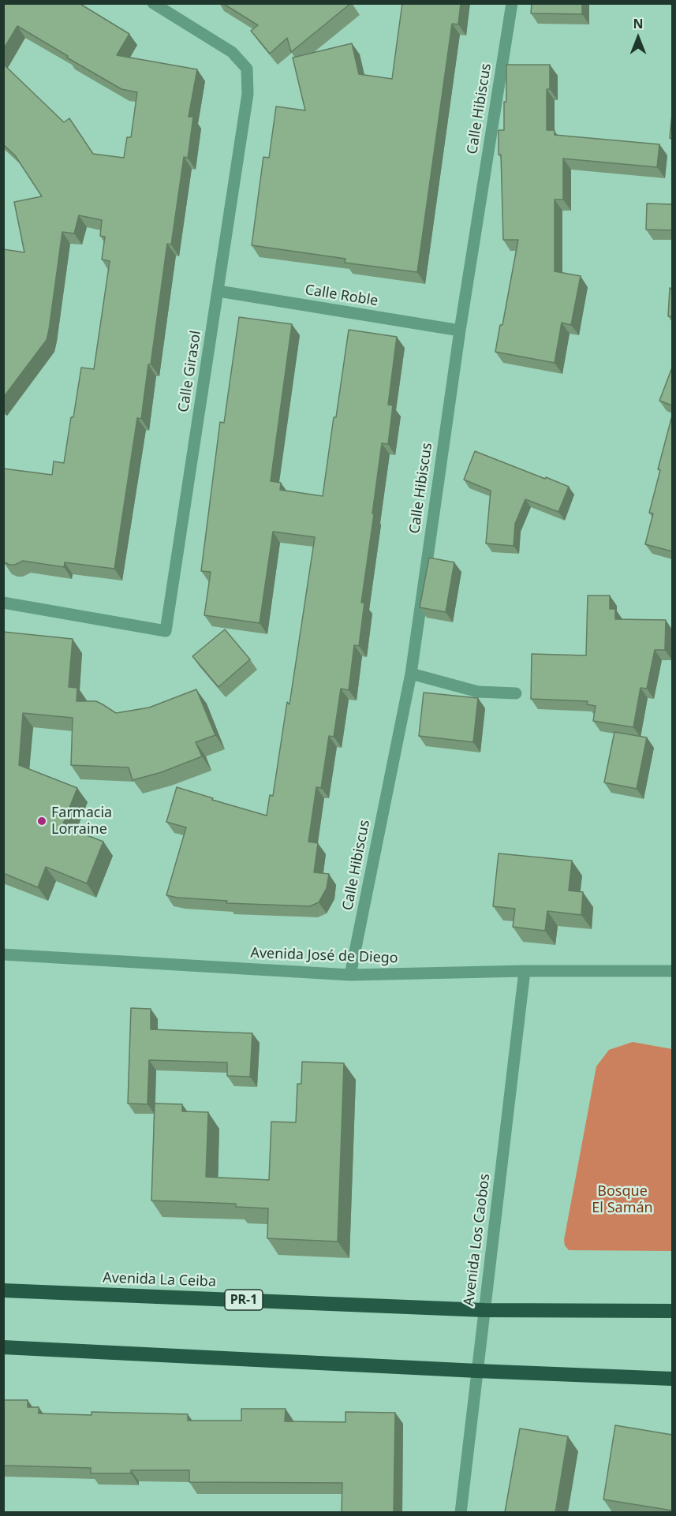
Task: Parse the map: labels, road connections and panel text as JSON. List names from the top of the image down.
{
  "streets": {
    "highway": ["Avenida La Ceiba", "PR-1"],
    "street": [
      "Calle Hibiscus",
      "Calle Roble",
      "Calle Girasol",
      "Avenida José de Diego",
      "Avenida Los Caobos"
    ]
  },
  "crossings": [
    ["Calle Hibiscus", "Calle Roble"],
    ["Calle Hibiscus", "Avenida José de Diego"],
    ["Calle Roble", "Calle Girasol"],
    ["Avenida José de Diego", "Avenida Los Caobos"],
    ["Avenida Los Caobos", "Avenida La Ceiba"],
    ["Avenida Los Caobos", "PR-1"],
    ["Avenida La Ceiba", "PR-1"]
  ],
  "parks": ["Bosque El Samán"],
  "places": ["Farmacia Lorraine"],
  "north": "top"
}
